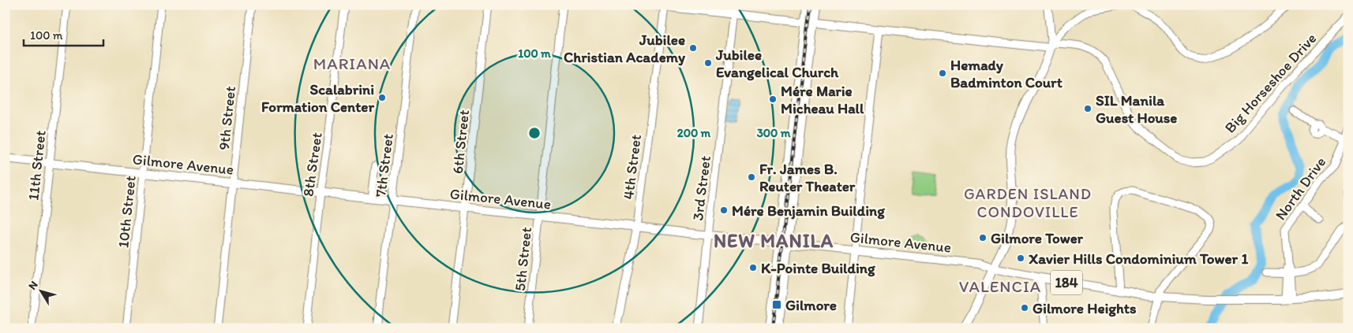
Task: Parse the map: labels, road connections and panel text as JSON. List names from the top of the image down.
{
  "streets": {
    "main road": ["Gilmore Avenue", "184"],
    "street": [
      "Big Horseshoe Drive",
      "9th Street",
      "6th Street",
      "8th Street",
      "11th Street",
      "7th Street",
      "4th Street",
      "3rd Street",
      "North Drive",
      "10th Street",
      "5th Street"
    ]
  },
  "crossings": [
    ["9th Street", "Gilmore Avenue"],
    ["6th Street", "Gilmore Avenue"],
    ["Gilmore Avenue", "8th Street"],
    ["Gilmore Avenue", "11th Street"],
    ["Gilmore Avenue", "7th Street"],
    ["Gilmore Avenue", "4th Street"],
    ["Gilmore Avenue", "3rd Street"],
    ["Gilmore Avenue", "10th Street"],
    ["Gilmore Avenue", "5th Street"],
    ["Gilmore Avenue", "184"],
    ["North Drive", "184"]
  ],
  "districts": [
    "MARIANA",
    "GARDEN ISLAND CONDOVILLE",
    "NEW MANILA",
    "VALENCIA"
  ],
  "places": {
    "other": [
      "Jubilee Christian Academy",
      "Jubilee Evangelical Church",
      "Hemady Badminton Court",
      "Scalabrini Formation Center",
      "Mére Marie Micheau Hall",
      "SIL Manila Guest House",
      "Fr. James B. Reuter Theater",
      "Mére Benjamin Building",
      "Gilmore Tower",
      "Xavier Hills Condominium Tower 1",
      "K-Pointe Building",
      "Gilmore Heights"
    ],
    "transit": ["Gilmore"]
  },
  "scale_bar": "100 m",
  "north": "top left",
  "rings": ["100 m", "200 m", "300 m"]
}
